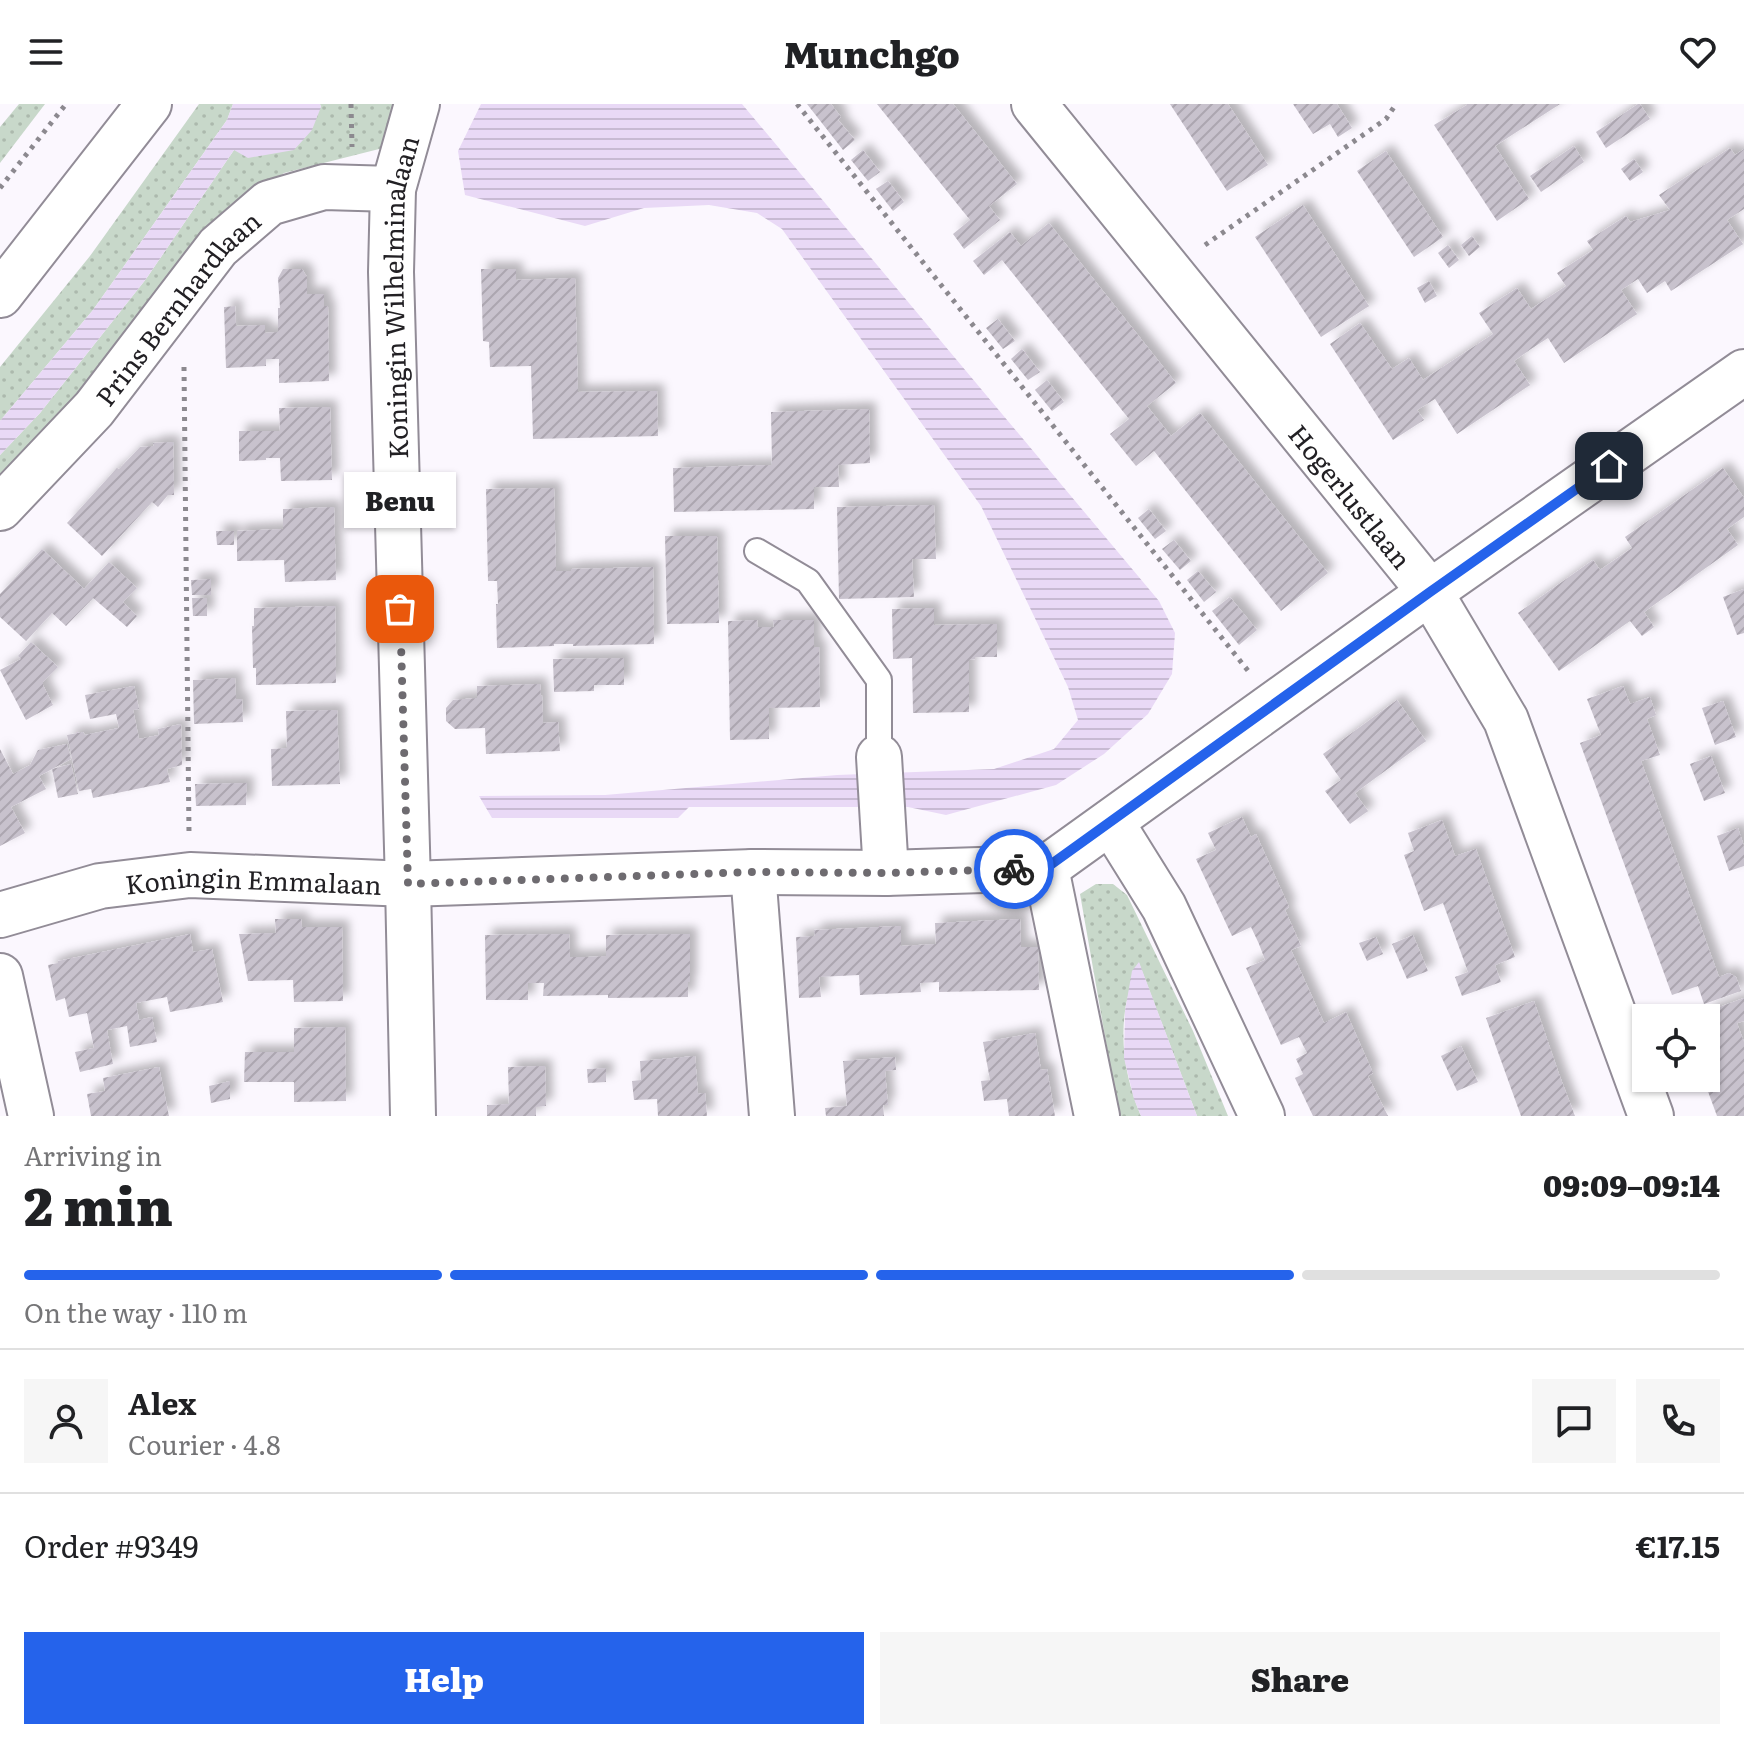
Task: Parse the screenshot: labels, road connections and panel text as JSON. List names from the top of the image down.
{
  "streets": {
    "street": [
      "Koningin Wilhelminalaan",
      "Prins Bernhardlaan",
      "Hogerlustlaan",
      "Koningin Emmalaan"
    ]
  },
  "crossings": [
    ["Koningin Wilhelminalaan", "Prins Bernhardlaan"],
    ["Koningin Wilhelminalaan", "Koningin Emmalaan"]
  ],
  "places": ["Benu"],
  "page": {
    "header": "Munchgo",
    "bubble": "Benu",
    "heading": ["2 min", "Arriving in", "09:09–09:14"],
    "panel": [
      "Alex",
      "Courier · 4.8",
      "Order #9349",
      "€17.15"
    ],
    "bar": "On the way · 110 m",
    "buttons": ["Help", "Share"]
  }
}
